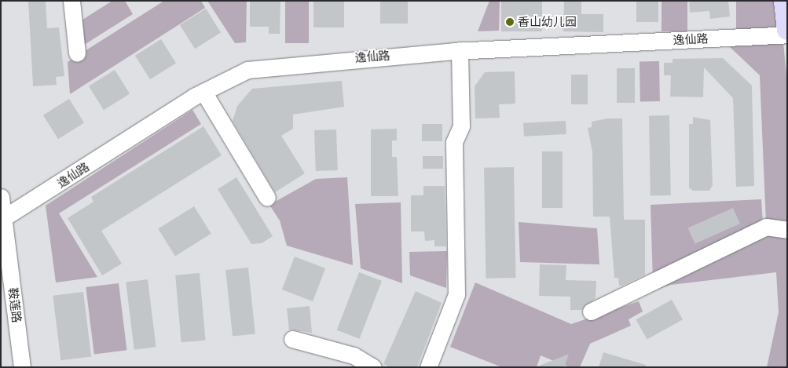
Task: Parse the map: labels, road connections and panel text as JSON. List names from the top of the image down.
{
  "streets": {
    "street": ["逸仙路", "鞍莲路"]
  },
  "crossings": [
    ["逸仙路", "鞍莲路"]
  ],
  "places": ["香山幼儿园"]
}
